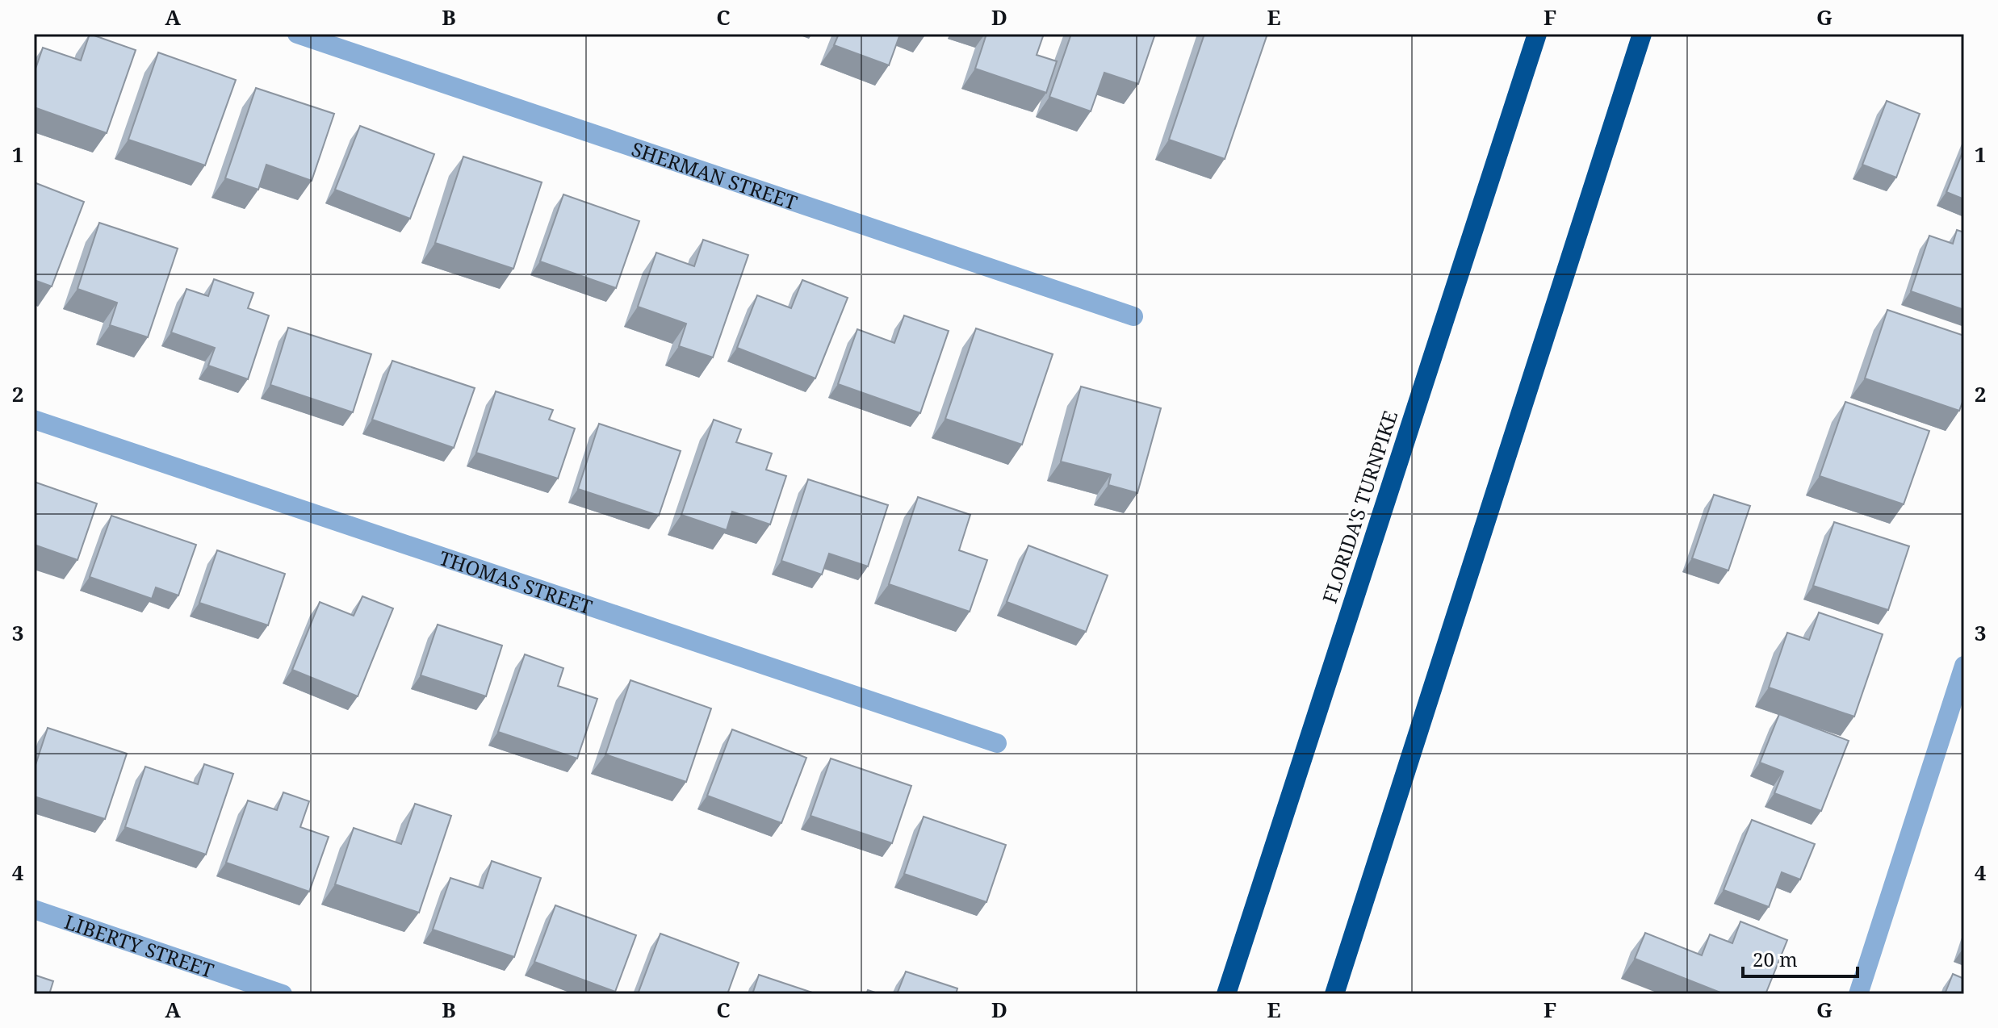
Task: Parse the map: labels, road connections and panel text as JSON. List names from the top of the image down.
{
  "streets": {
    "highway": ["FLORIDA'S TURNPIKE"],
    "street": ["SHERMAN STREET", "THOMAS STREET", "LIBERTY STREET"]
  },
  "scale_bar": "20 m",
  "grid": {
    "columns": [
      "A",
      "B",
      "C",
      "D",
      "E",
      "F",
      "G"
    ],
    "rows": [
      "1",
      "2",
      "3",
      "4"
    ]
  }
}
